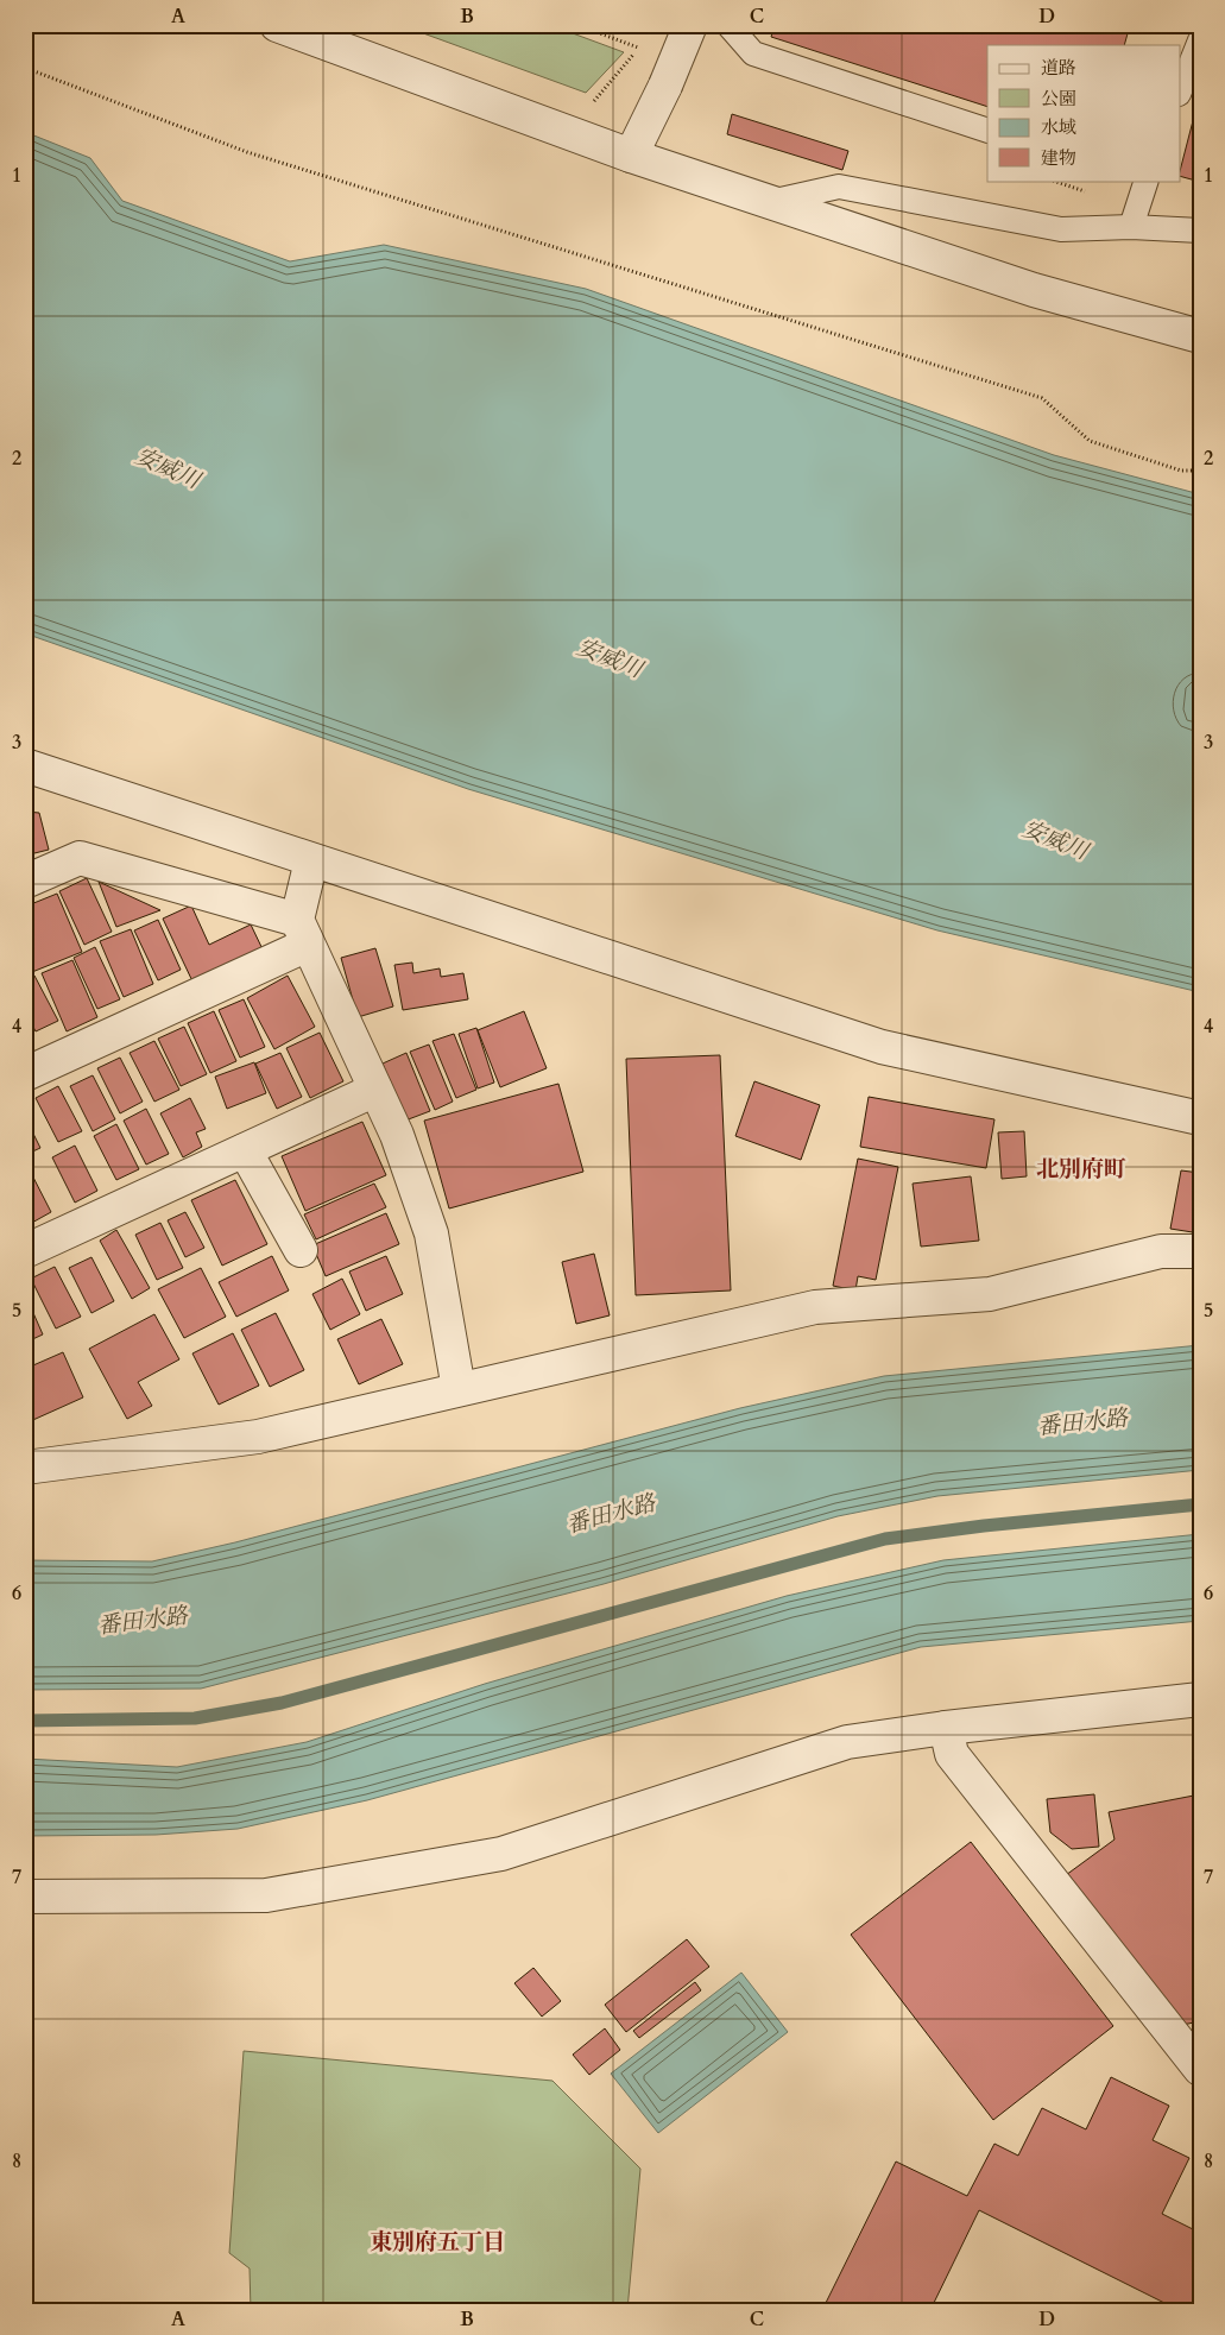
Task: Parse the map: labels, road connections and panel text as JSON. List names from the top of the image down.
{
  "districts": ["北別府町", "東別府五丁目"],
  "water": ["安威川", "番田水路"],
  "legend": [
    "道路",
    "公園",
    "水域",
    "建物"
  ],
  "grid": {
    "columns": [
      "A",
      "B",
      "C",
      "D"
    ],
    "rows": [
      "1",
      "2",
      "3",
      "4",
      "5",
      "6",
      "7",
      "8"
    ]
  }
}
